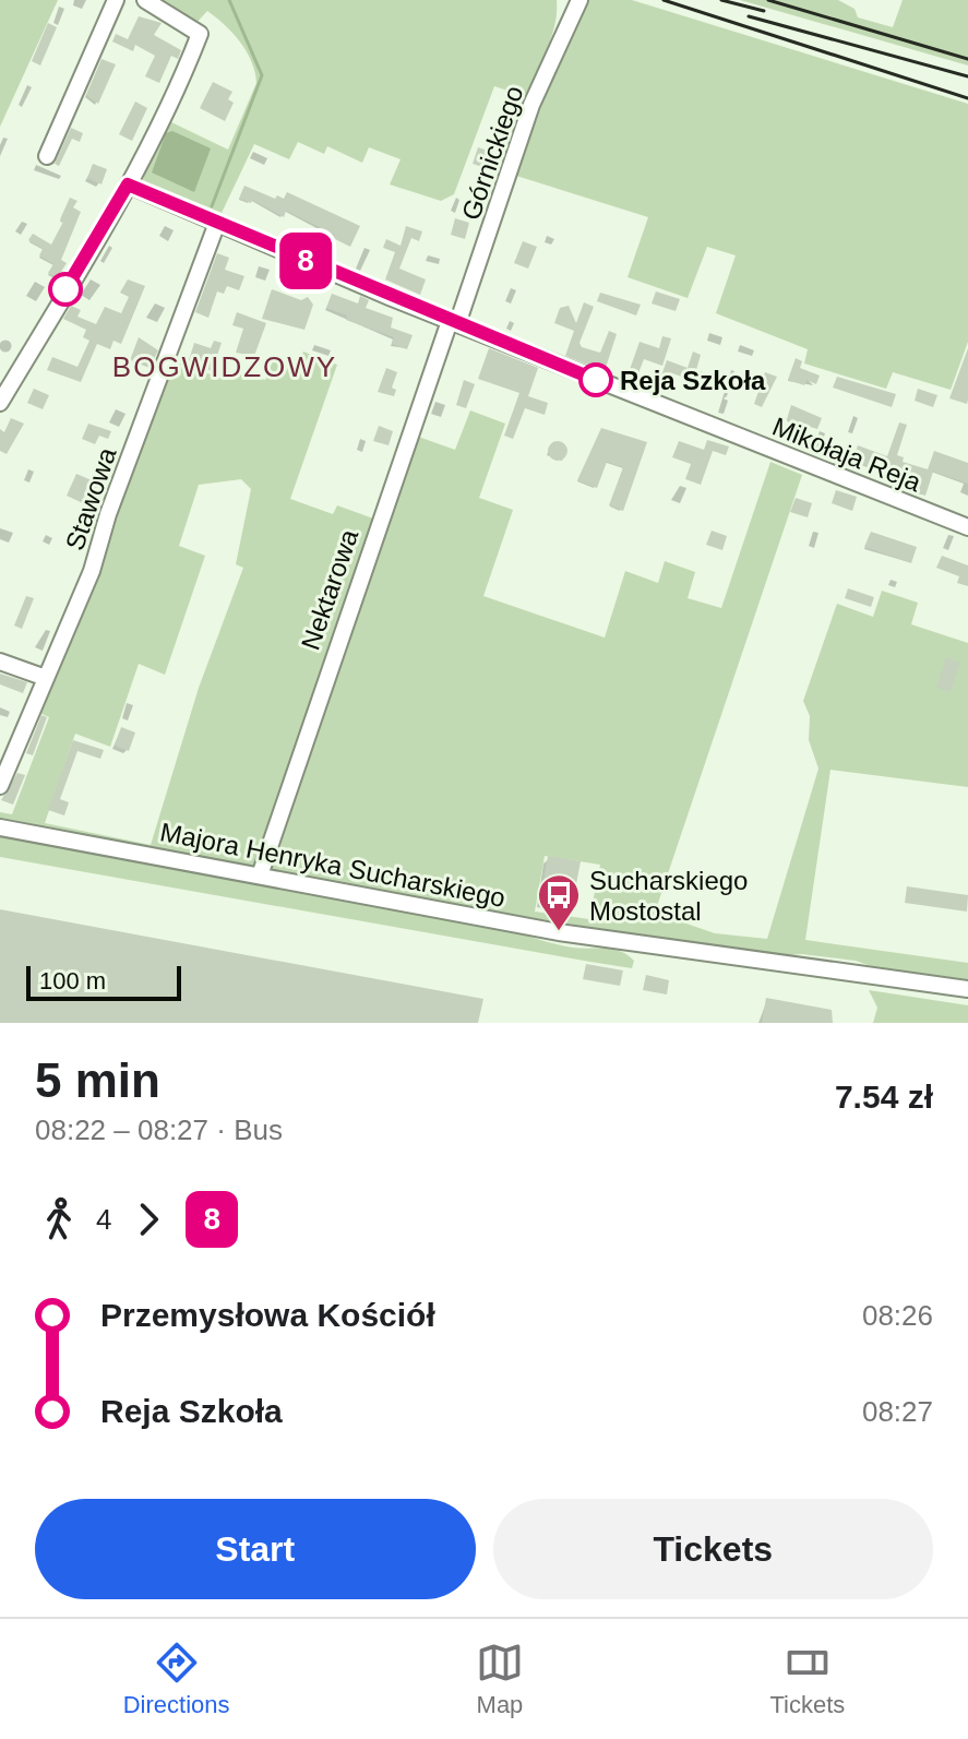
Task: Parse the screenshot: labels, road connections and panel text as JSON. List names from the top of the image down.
{
  "streets": {
    "street": [
      "Górnickiego",
      "Mikołaja Reja",
      "Stawowa",
      "Nektarowa",
      "Majora Henryka Sucharskiego"
    ]
  },
  "crossings": [
    ["Górnickiego", "Mikołaja Reja"],
    ["Górnickiego", "Nektarowa"],
    ["Mikołaja Reja", "Stawowa"],
    ["Mikołaja Reja", "Nektarowa"],
    ["Nektarowa", "Majora Henryka Sucharskiego"]
  ],
  "districts": ["BOGWIDZOWY"],
  "places": {
    "other": ["Reja Szkoła"],
    "bus stop": ["Sucharskiego Mostostal"]
  },
  "lines": ["bus line 8"],
  "scale_bar": "100 m",
  "page": {
    "on_map": "8",
    "scale": "100 m",
    "heading": ["5 min", "08:22 – 08:27 · Bus", "7.54 zł"],
    "legs": ["4", "8"],
    "list": [
      {
        "name": "Przemysłowa Kościół",
        "value": "08:26"
      },
      {
        "name": "Reja Szkoła",
        "value": "08:27"
      }
    ],
    "buttons": ["Start", "Tickets"],
    "tabs": ["Directions", "Map", "Tickets"]
  }
}
